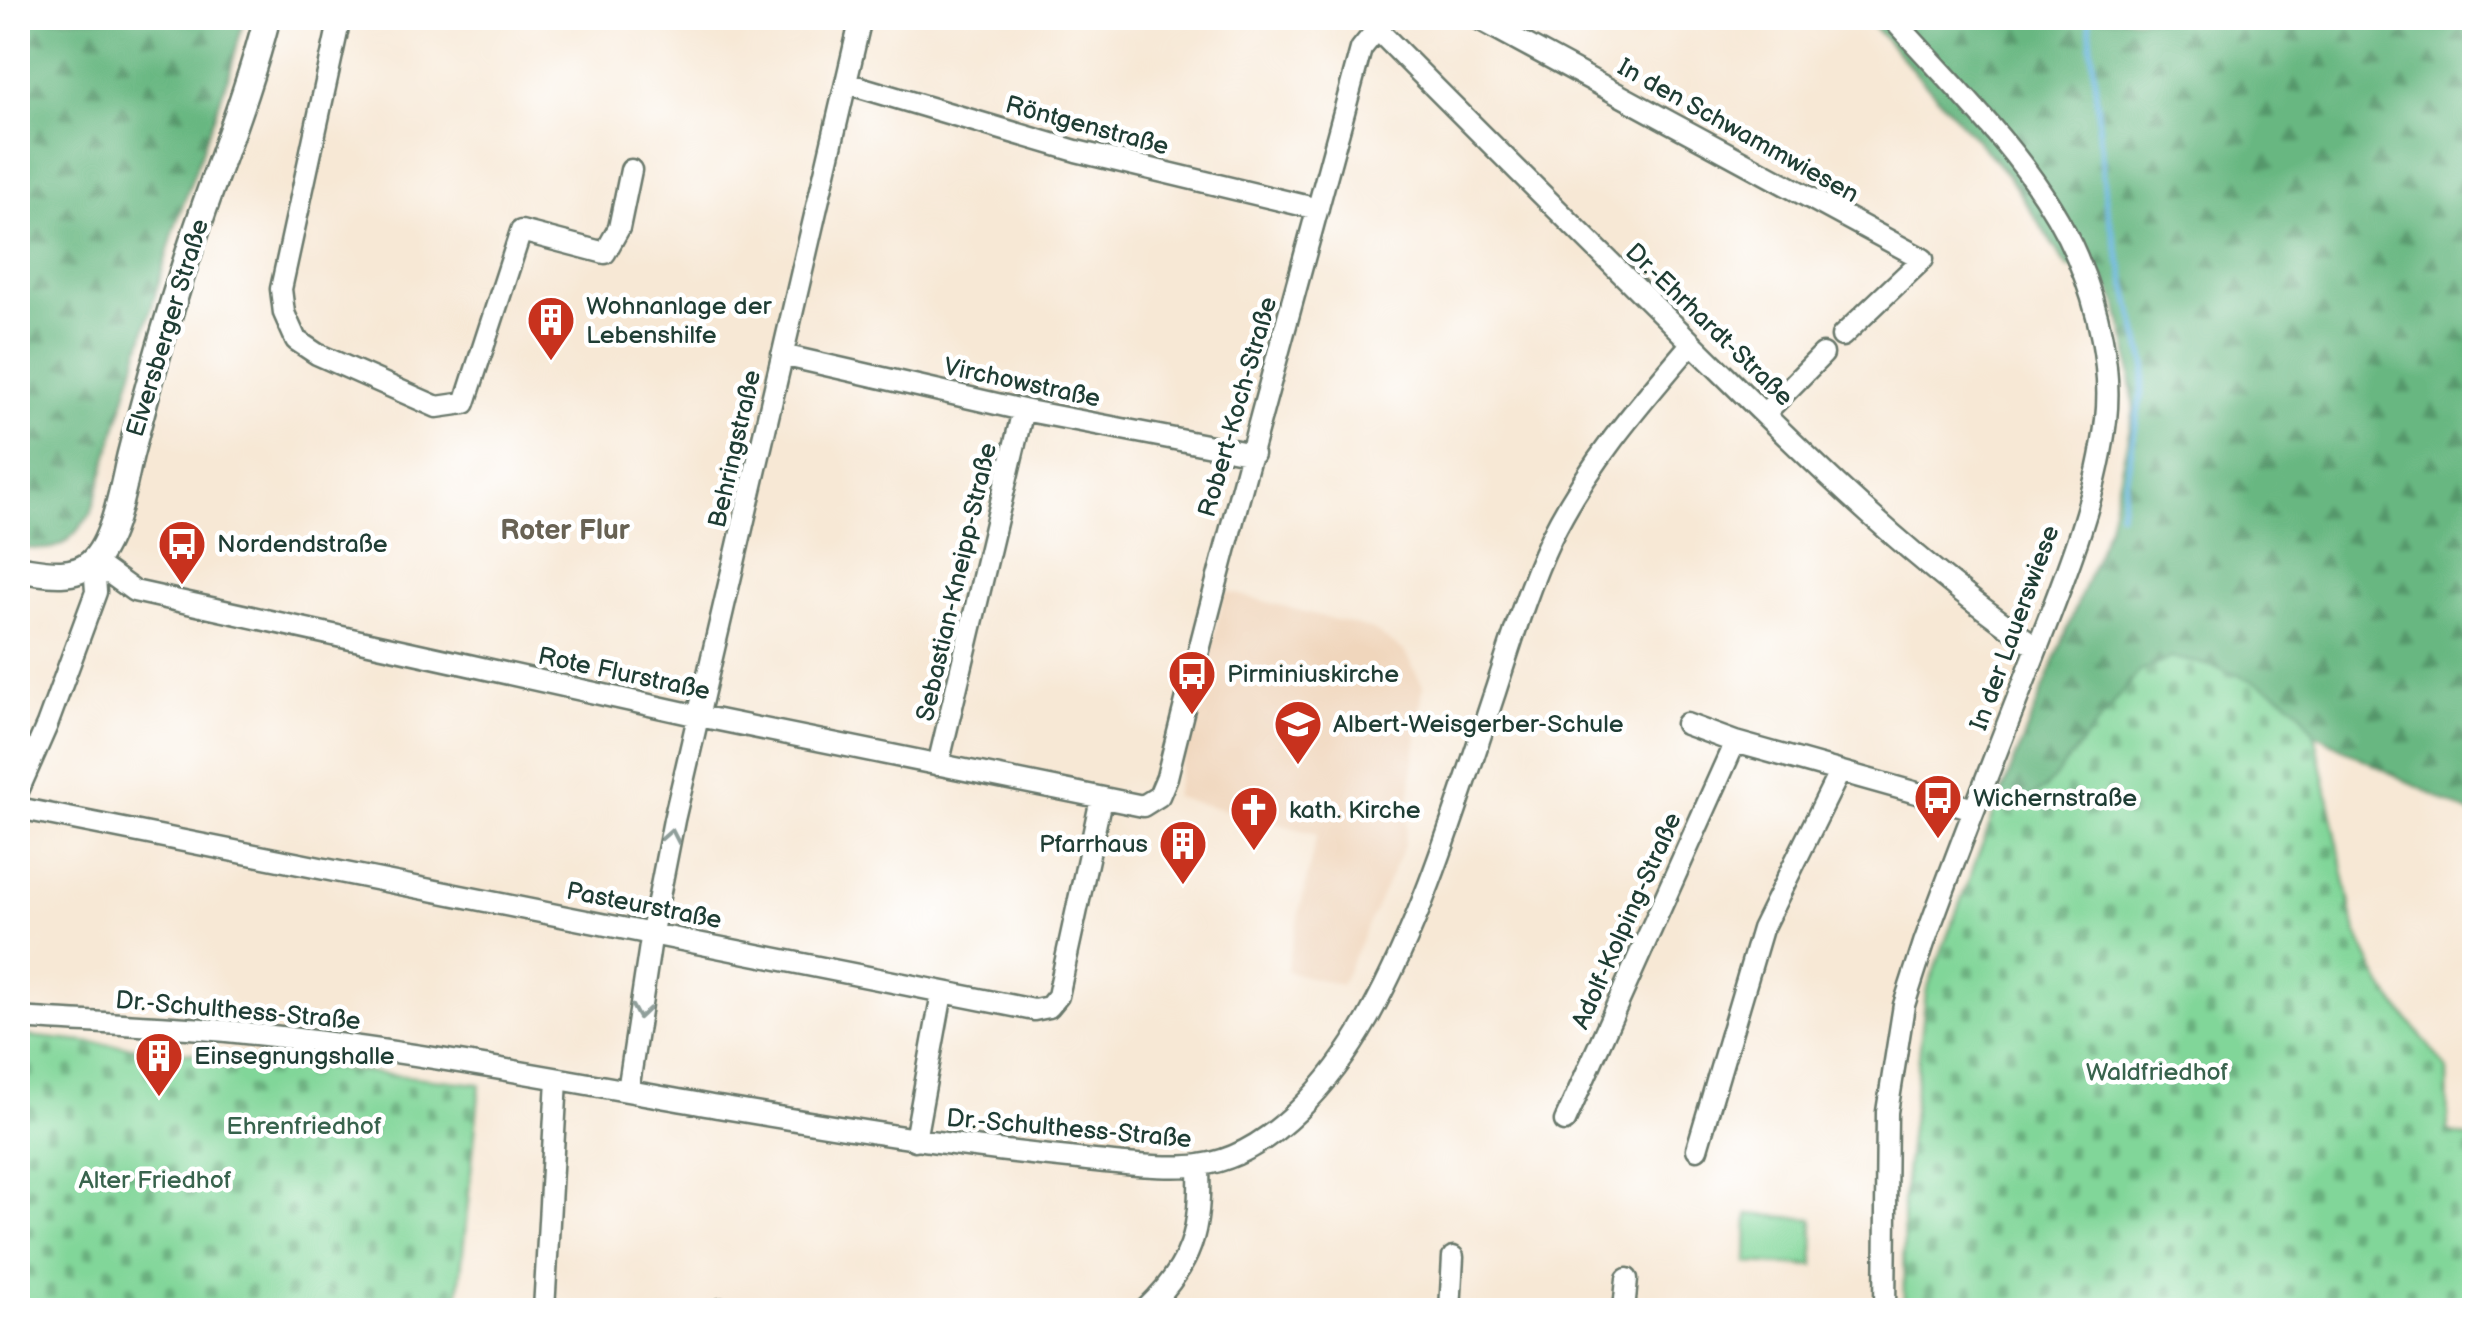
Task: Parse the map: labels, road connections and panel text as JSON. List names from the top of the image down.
{
  "streets": {
    "main road": ["Elversberger Straße"],
    "street": [
      "Röntgenstraße",
      "In den Schwammwiesen",
      "Dr.-Ehrhardt-Straße",
      "Virchowstraße",
      "Robert-Koch-Straße",
      "Behringstraße",
      "Sebastian-Kneipp-Straße",
      "In der Lauerswiese",
      "Rote Flurstraße",
      "Pasteurstraße",
      "Adolf-Kolping-Straße",
      "Dr.-Schulthess-Straße"
    ]
  },
  "crossings": [
    ["Röntgenstraße", "Robert-Koch-Straße"],
    ["Röntgenstraße", "Behringstraße"],
    ["Dr.-Ehrhardt-Straße", "Robert-Koch-Straße"],
    ["Dr.-Ehrhardt-Straße", "In der Lauerswiese"],
    ["Dr.-Ehrhardt-Straße", "Dr.-Schulthess-Straße"],
    ["Elversberger Straße", "Rote Flurstraße"],
    ["Virchowstraße", "Robert-Koch-Straße"],
    ["Virchowstraße", "Behringstraße"],
    ["Virchowstraße", "Sebastian-Kneipp-Straße"],
    ["Robert-Koch-Straße", "Rote Flurstraße"],
    ["Behringstraße", "Rote Flurstraße"],
    ["Behringstraße", "Pasteurstraße"],
    ["Behringstraße", "Dr.-Schulthess-Straße"],
    ["Sebastian-Kneipp-Straße", "Rote Flurstraße"],
    ["Rote Flurstraße", "Pasteurstraße"]
  ],
  "districts": ["Roter Flur"],
  "parks": ["Waldfriedhof", "Ehrenfriedhof", "Alter Friedhof"],
  "places": {
    "building": ["Wohnanlage der Lebenshilfe", "Pfarrhaus", "Einsegnungshalle"],
    "bus stop": ["Nordendstraße", "Pirminiuskirche", "Wichernstraße"],
    "school or university": ["Albert-Weisgerber-Schule"],
    "church": ["kath. Kirche"]
  }
}
